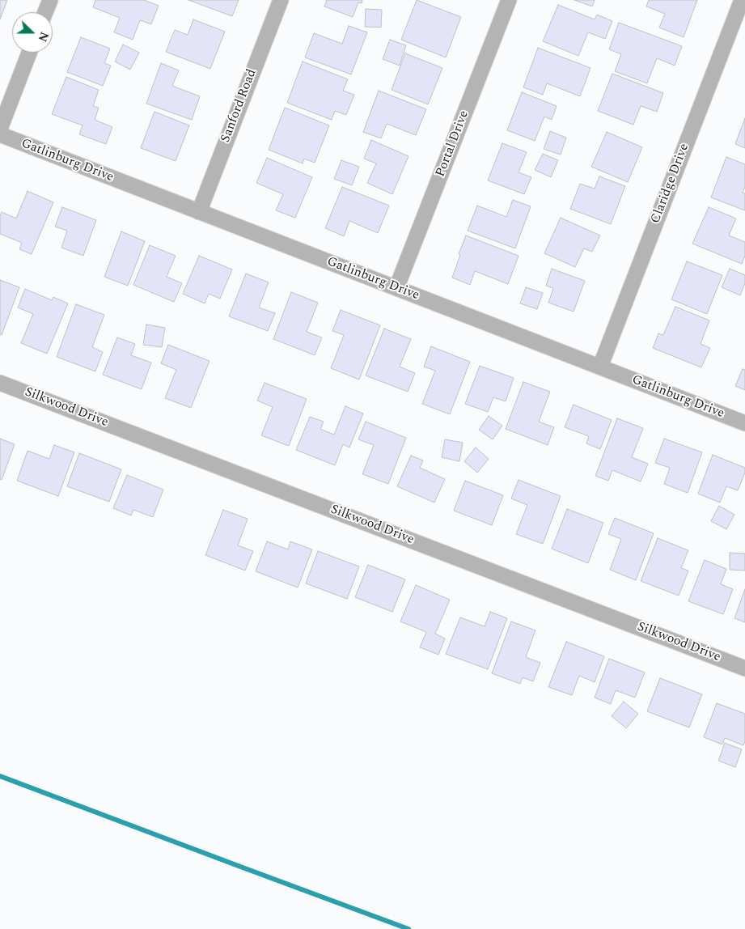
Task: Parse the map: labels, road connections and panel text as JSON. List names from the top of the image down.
{
  "streets": {
    "street": [
      "Sanford Road",
      "Portal Drive",
      "Gatlinburg Drive",
      "Claridge Drive",
      "Silkwood Drive"
    ]
  },
  "crossings": [
    ["Sanford Road", "Gatlinburg Drive"],
    ["Portal Drive", "Gatlinburg Drive"],
    ["Gatlinburg Drive", "Claridge Drive"]
  ],
  "north": "right"
}
